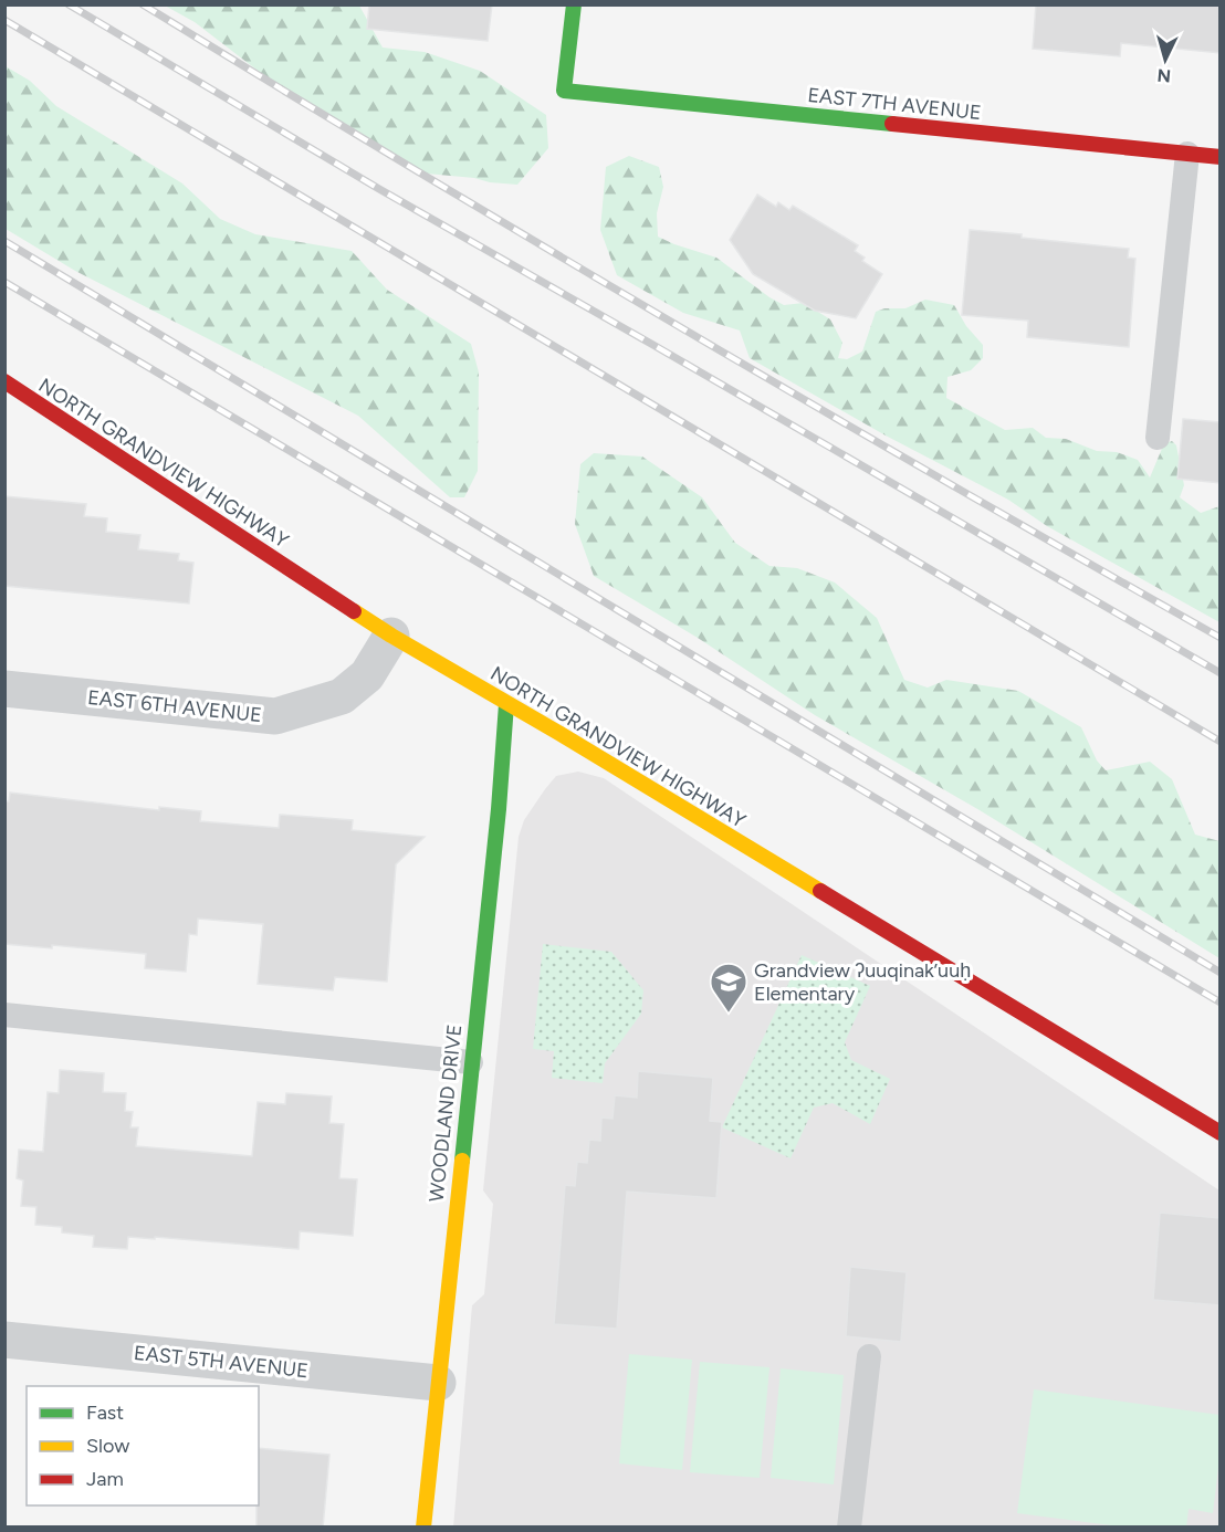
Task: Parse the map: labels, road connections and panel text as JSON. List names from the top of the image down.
{
  "streets": {
    "street": [
      "EAST 7TH AVENUE",
      "NORTH GRANDVIEW HIGHWAY",
      "EAST 6TH AVENUE",
      "WOODLAND DRIVE",
      "EAST 5TH AVENUE"
    ]
  },
  "crossings": [
    ["NORTH GRANDVIEW HIGHWAY", "EAST 6TH AVENUE"],
    ["NORTH GRANDVIEW HIGHWAY", "WOODLAND DRIVE"],
    ["WOODLAND DRIVE", "EAST 5TH AVENUE"]
  ],
  "places": {
    "school or university": ["Grandview ʔuuqinak’uuḥ Elementary"]
  },
  "legend": ["Fast", "Slow", "Jam"],
  "north": "bottom"
}
